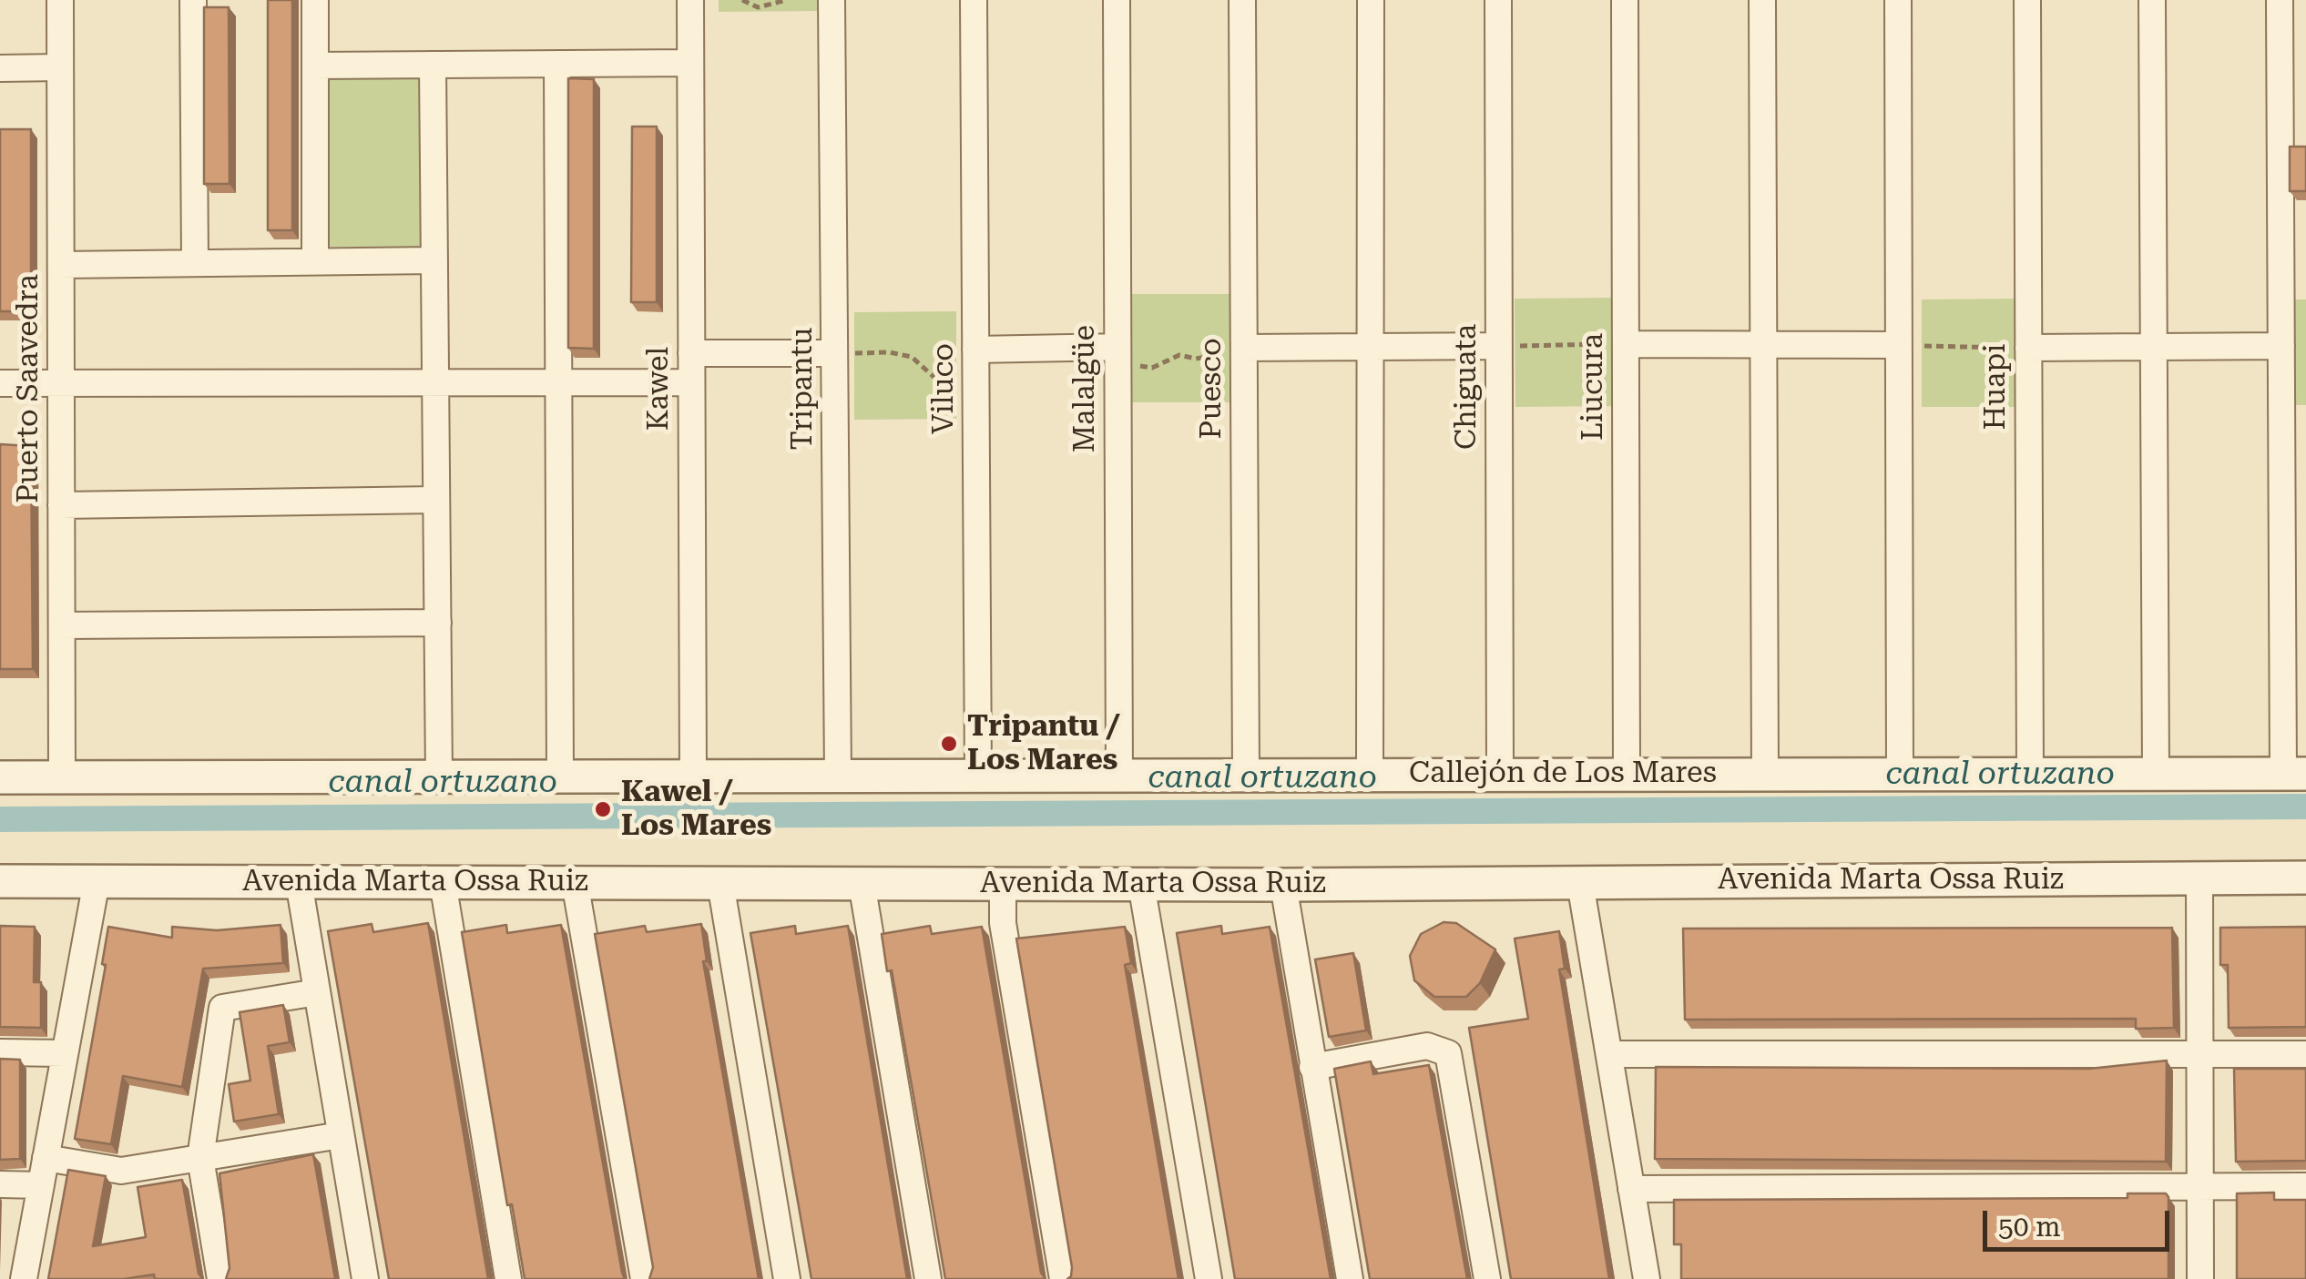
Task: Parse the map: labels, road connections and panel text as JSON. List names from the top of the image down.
{
  "streets": {
    "street": [
      "Chiguata",
      "Liucura",
      "Huapi",
      "Puerto Saavedra",
      "Kawel",
      "Tripantu",
      "Viluco",
      "Malalgüe",
      "Puesco",
      "Callejón de Los Mares",
      "Avenida Marta Ossa Ruiz"
    ]
  },
  "crossings": [
    ["Chiguata", "Callejón de Los Mares"],
    ["Liucura", "Callejón de Los Mares"],
    ["Huapi", "Callejón de Los Mares"],
    ["Puerto Saavedra", "Callejón de Los Mares"],
    ["Kawel", "Callejón de Los Mares"],
    ["Tripantu", "Callejón de Los Mares"],
    ["Viluco", "Callejón de Los Mares"],
    ["Malalgüe", "Callejón de Los Mares"],
    ["Puesco", "Callejón de Los Mares"]
  ],
  "water": ["canal ortuzano"],
  "places": ["Tripantu / Los Mares", "Kawel / Los Mares"],
  "scale_bar": "50 m"
}
